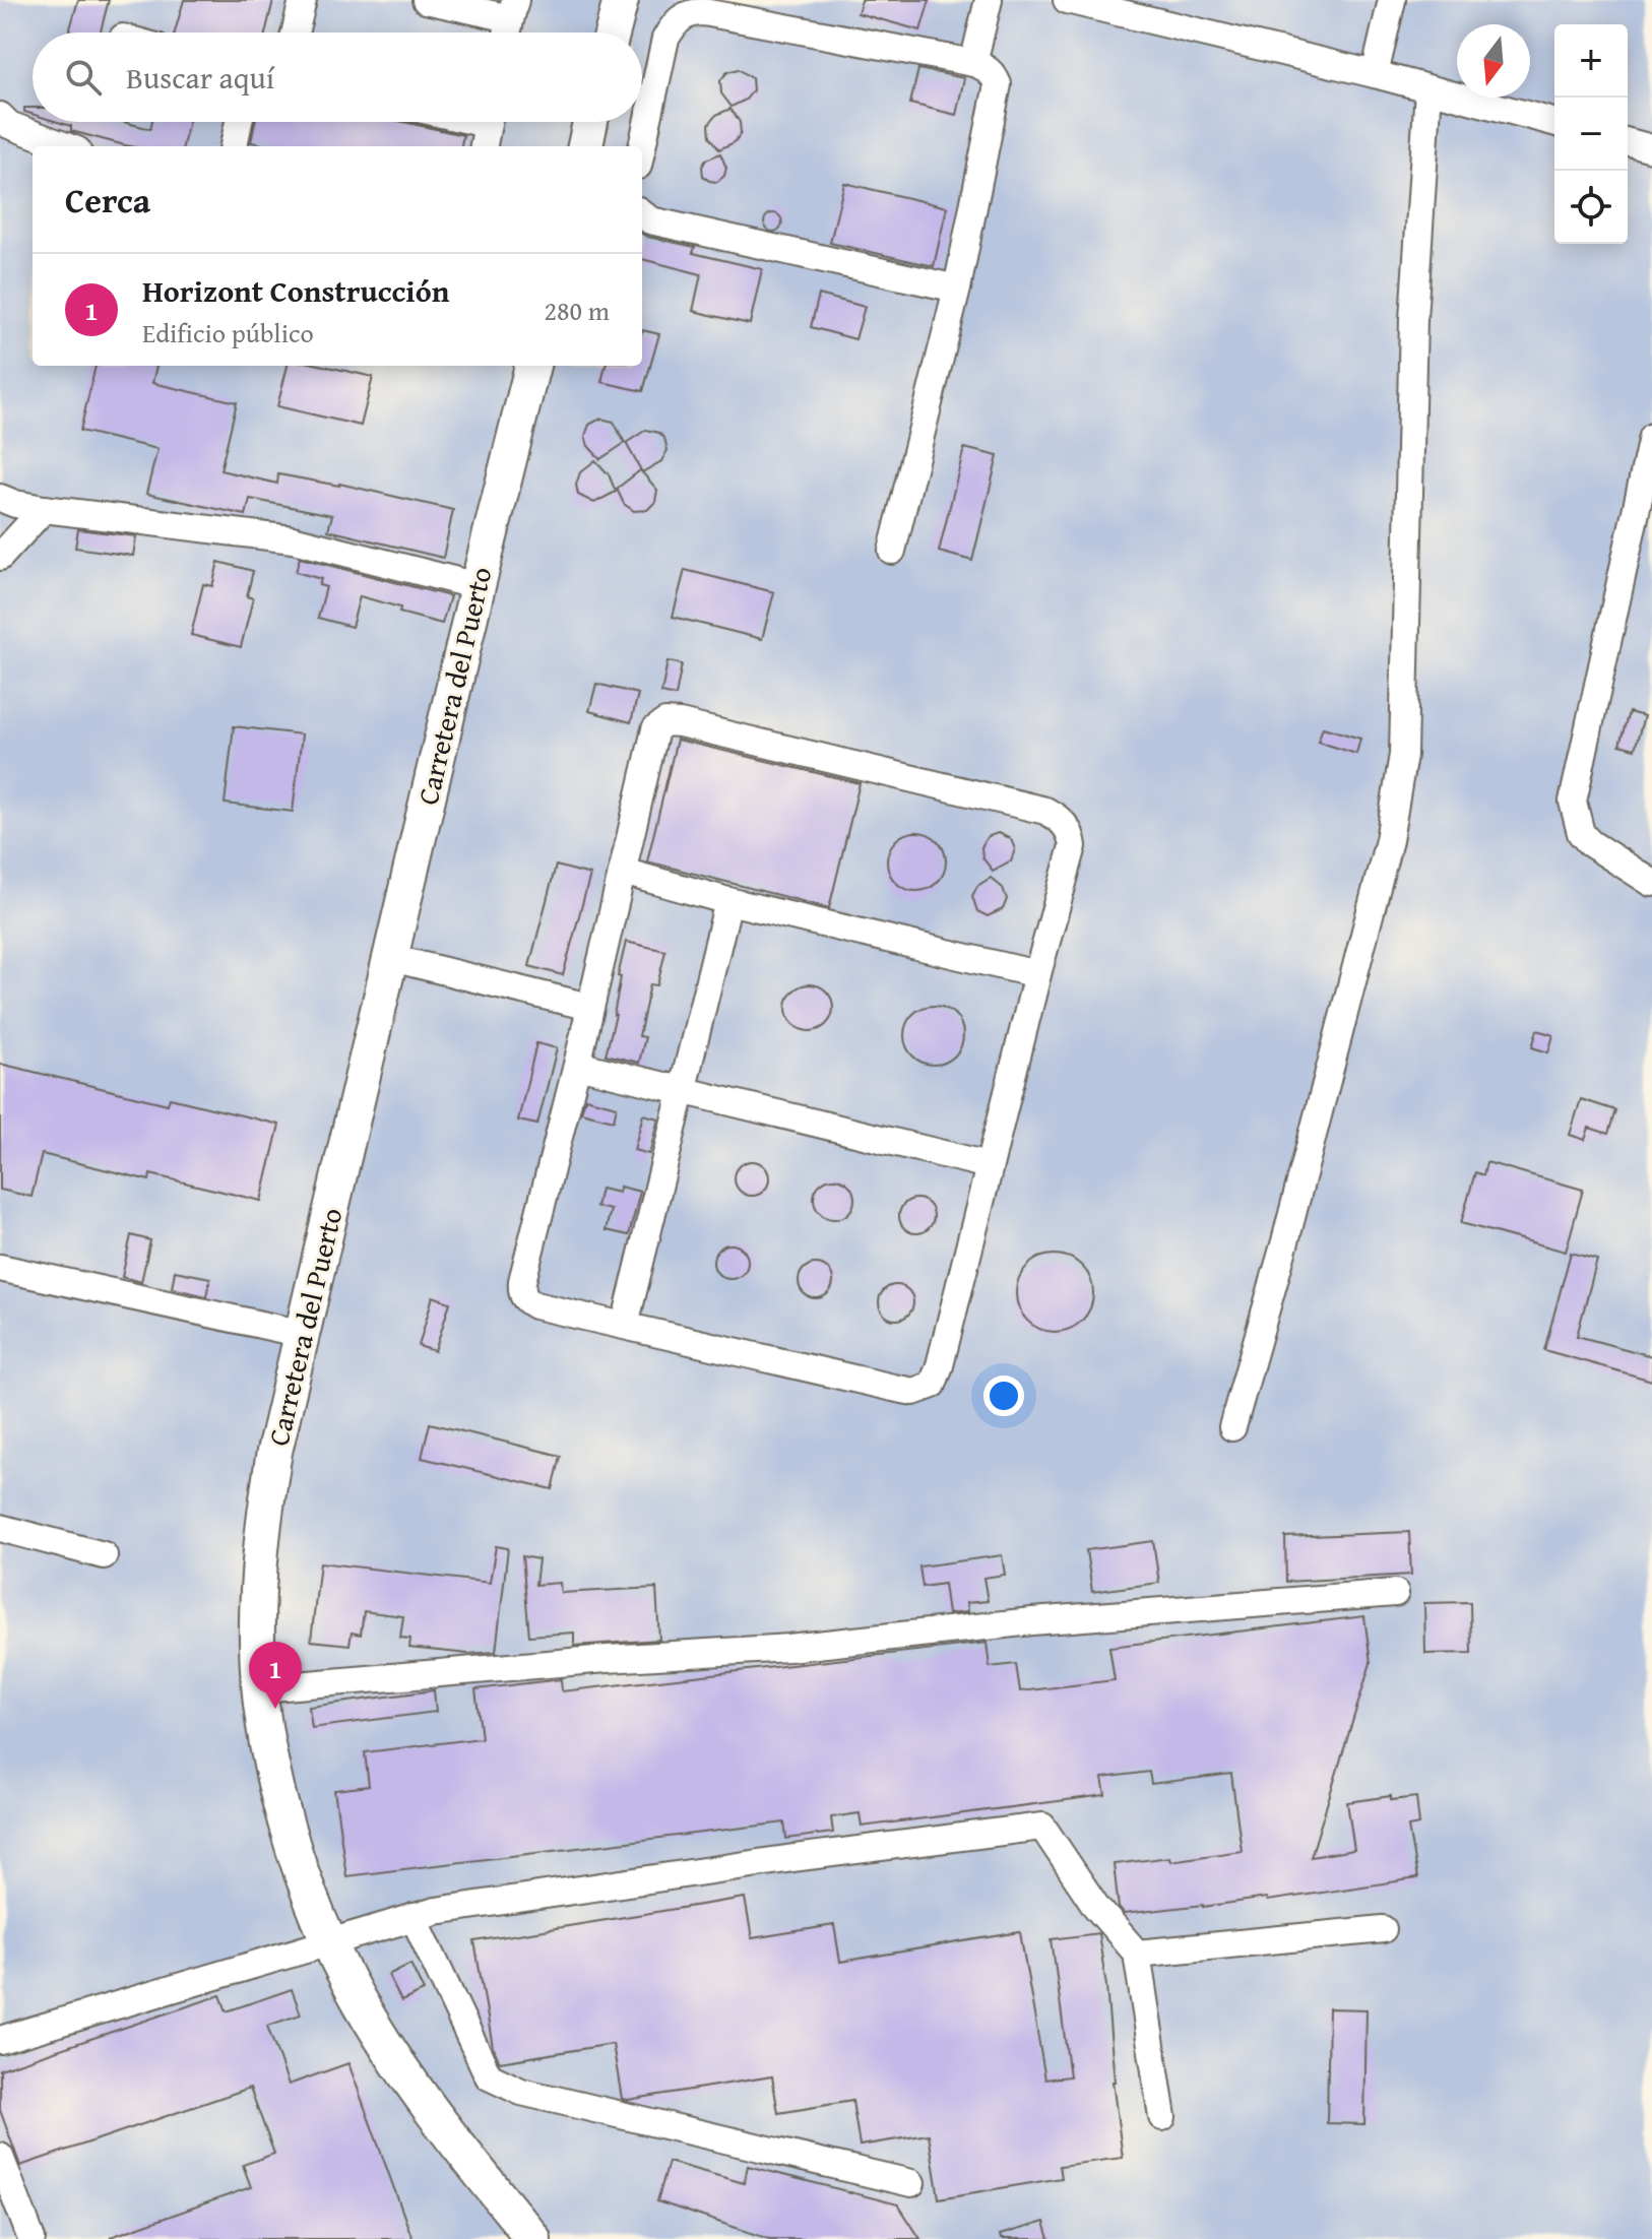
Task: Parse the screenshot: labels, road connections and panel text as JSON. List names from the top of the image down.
{
  "streets": {
    "main road": ["Carretera del Puerto"]
  },
  "north": "bottom",
  "page": {
    "map_buttons": ["+", "−"],
    "search": "Buscar aquí",
    "heading": "Cerca",
    "list": [
      {
        "mark": "1",
        "name": "Horizont Construcción",
        "note": "Edificio público",
        "value": "280 m"
      }
    ],
    "pins": "1"
  }
}
